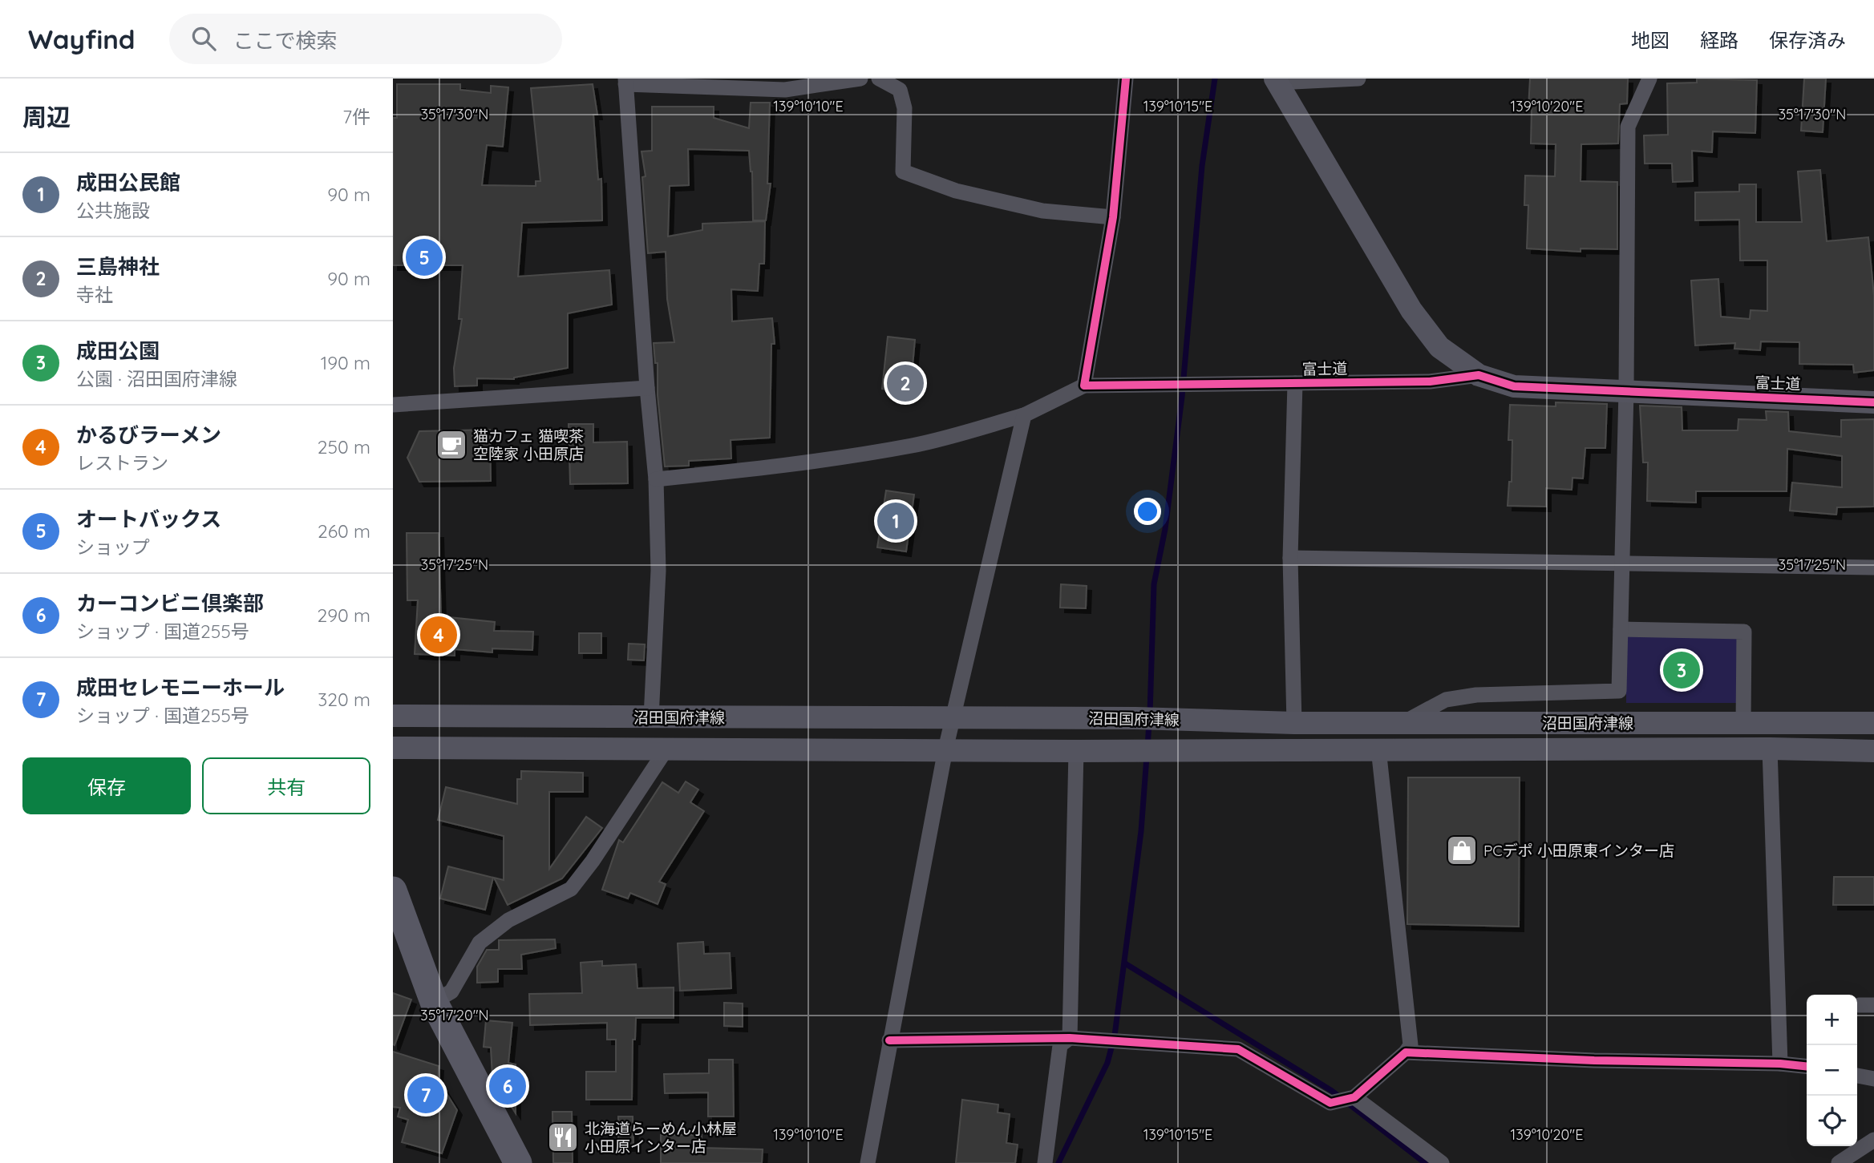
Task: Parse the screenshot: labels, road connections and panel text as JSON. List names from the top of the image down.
{
  "streets": {
    "main road": ["富士道", "沼田国府津線"]
  },
  "places": {
    "cafe": ["猫カフェ 猫喫茶 空陸家 小田原店"],
    "shop": ["PCデポ 小田原東インター店"],
    "restaurant": ["北海道らーめん小林屋 小田原インター店"]
  },
  "page": {
    "header": "Wayfind",
    "search": "ここで検索",
    "nav": ["地図", "経路", "保存済み"],
    "heading": ["周辺", "7件"],
    "list": [
      {
        "mark": "1",
        "name": "成田公民館",
        "note": "公共施設",
        "value": "90 m"
      },
      {
        "mark": "2",
        "name": "三島神社",
        "note": "寺社",
        "value": "90 m"
      },
      {
        "mark": "3",
        "name": "成田公園",
        "note": "公園 · 沼田国府津線",
        "value": "190 m"
      },
      {
        "mark": "4",
        "name": "かるびラーメン",
        "note": "レストラン",
        "value": "250 m"
      },
      {
        "mark": "5",
        "name": "オートバックス",
        "note": "ショップ",
        "value": "260 m"
      },
      {
        "mark": "6",
        "name": "カーコンビニ倶楽部",
        "note": "ショップ · 国道255号",
        "value": "290 m"
      },
      {
        "mark": "7",
        "name": "成田セレモニーホール",
        "note": "ショップ · 国道255号",
        "value": "320 m"
      }
    ],
    "pins": [
      "5",
      "2",
      "1",
      "4",
      "3",
      "6",
      "7"
    ],
    "buttons": ["保存", "共有"],
    "map_buttons": ["+", "−"]
  },
  "coordinates": [
    "139°10'10\"E",
    "139°10'15\"E",
    "139°10'20\"E",
    "35°17'30\"N",
    "35°17'25\"N",
    "35°17'20\"N"
  ]
}
